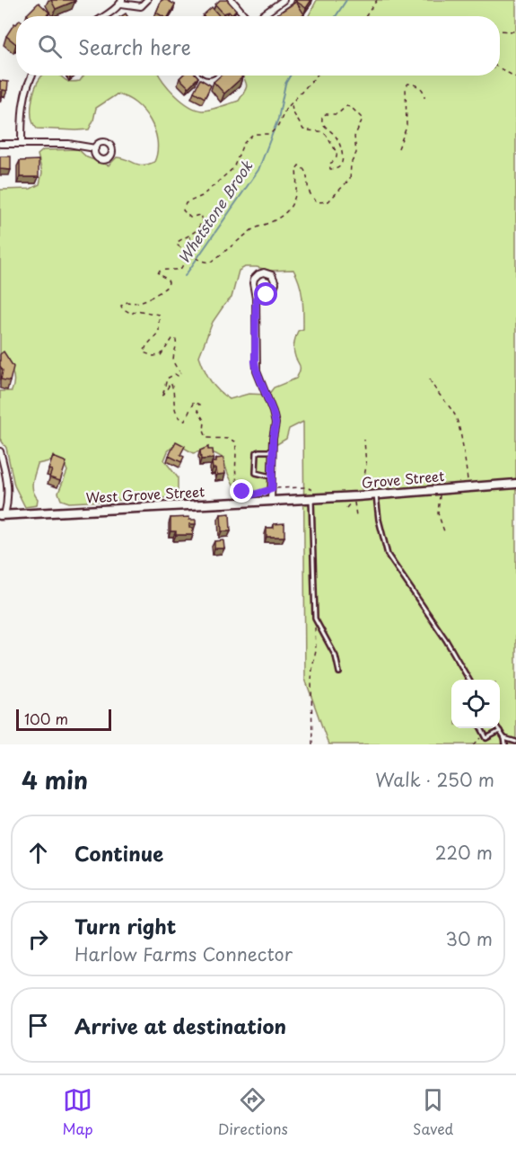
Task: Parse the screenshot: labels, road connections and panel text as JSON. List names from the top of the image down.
{
  "streets": {
    "main road": ["Grove Street", "West Grove Street"]
  },
  "crossings": [
    ["Grove Street", "West Grove Street"]
  ],
  "water": ["Whetstone Brook"],
  "scale_bar": "100 m",
  "page": {
    "search": "Search here",
    "scale": "100 m",
    "heading": ["4 min", "Walk · 250 m"],
    "list": [
      ["Continue", "220 m"],
      ["Turn right", "Harlow Farms Connector", "30 m"],
      "Arrive at destination"
    ],
    "nav": ["Map", "Directions", "Saved"]
  }
}
